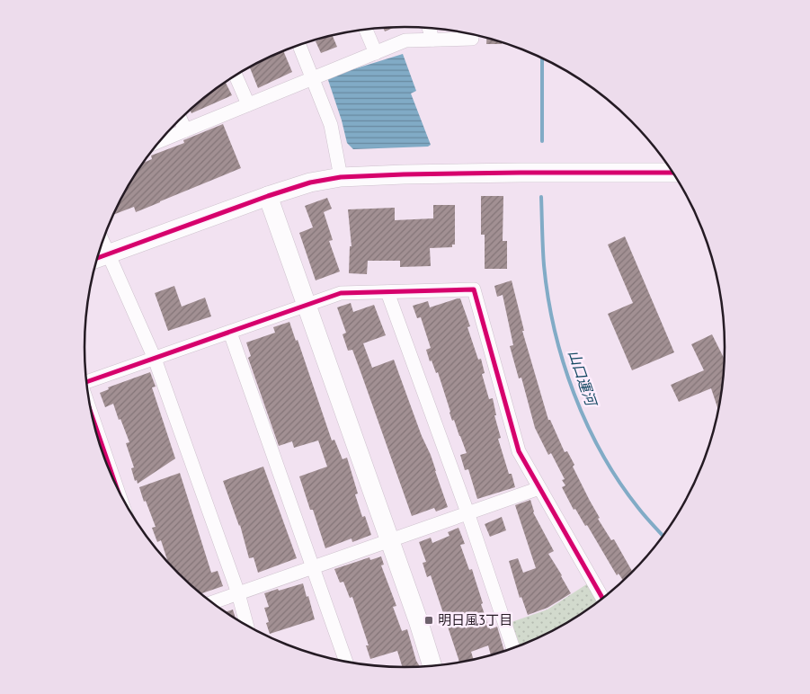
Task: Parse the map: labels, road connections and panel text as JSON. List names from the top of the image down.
{
  "water": ["山口運河"],
  "places": {
    "transit": ["明日風3丁目"]
  }
}
